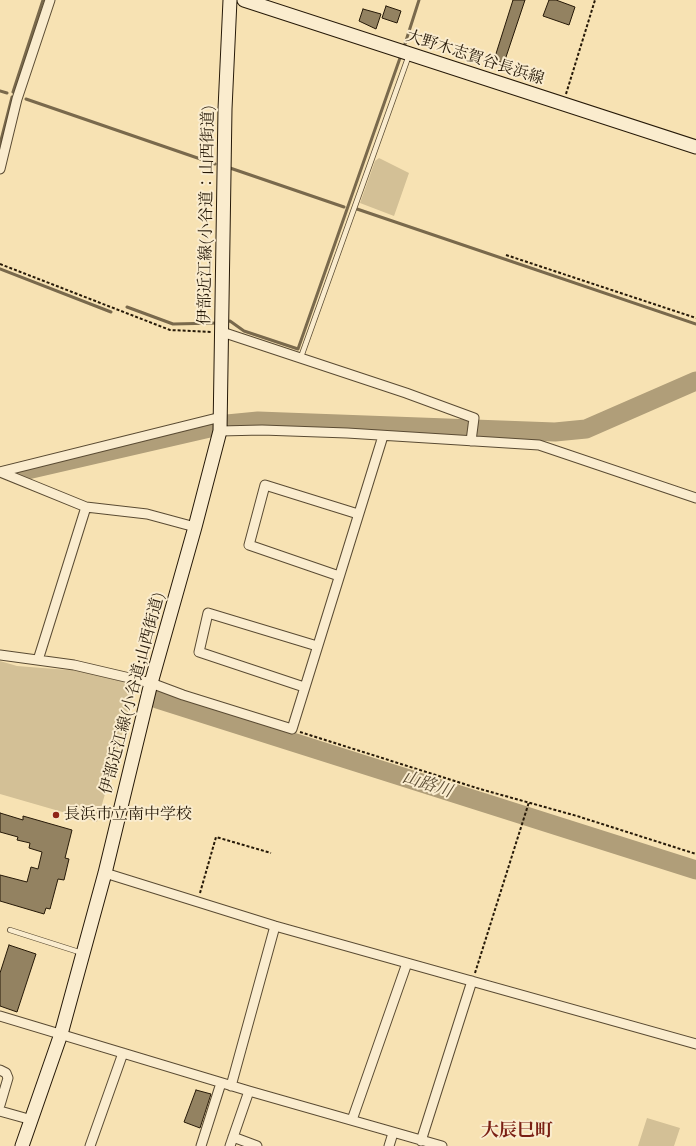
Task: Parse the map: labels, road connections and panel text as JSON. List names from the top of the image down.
{
  "streets": {
    "main road": ["大野木志賀谷長浜線", "伊部近江線(小谷道：山西街道)", "伊部近江線(小谷道;山西街道)"]
  },
  "crossings": [
    ["伊部近江線(小谷道：山西街道)", "伊部近江線(小谷道;山西街道)"]
  ],
  "districts": ["大辰巳町"],
  "water": ["山路川"],
  "places": ["長浜市立南中学校"]
}
